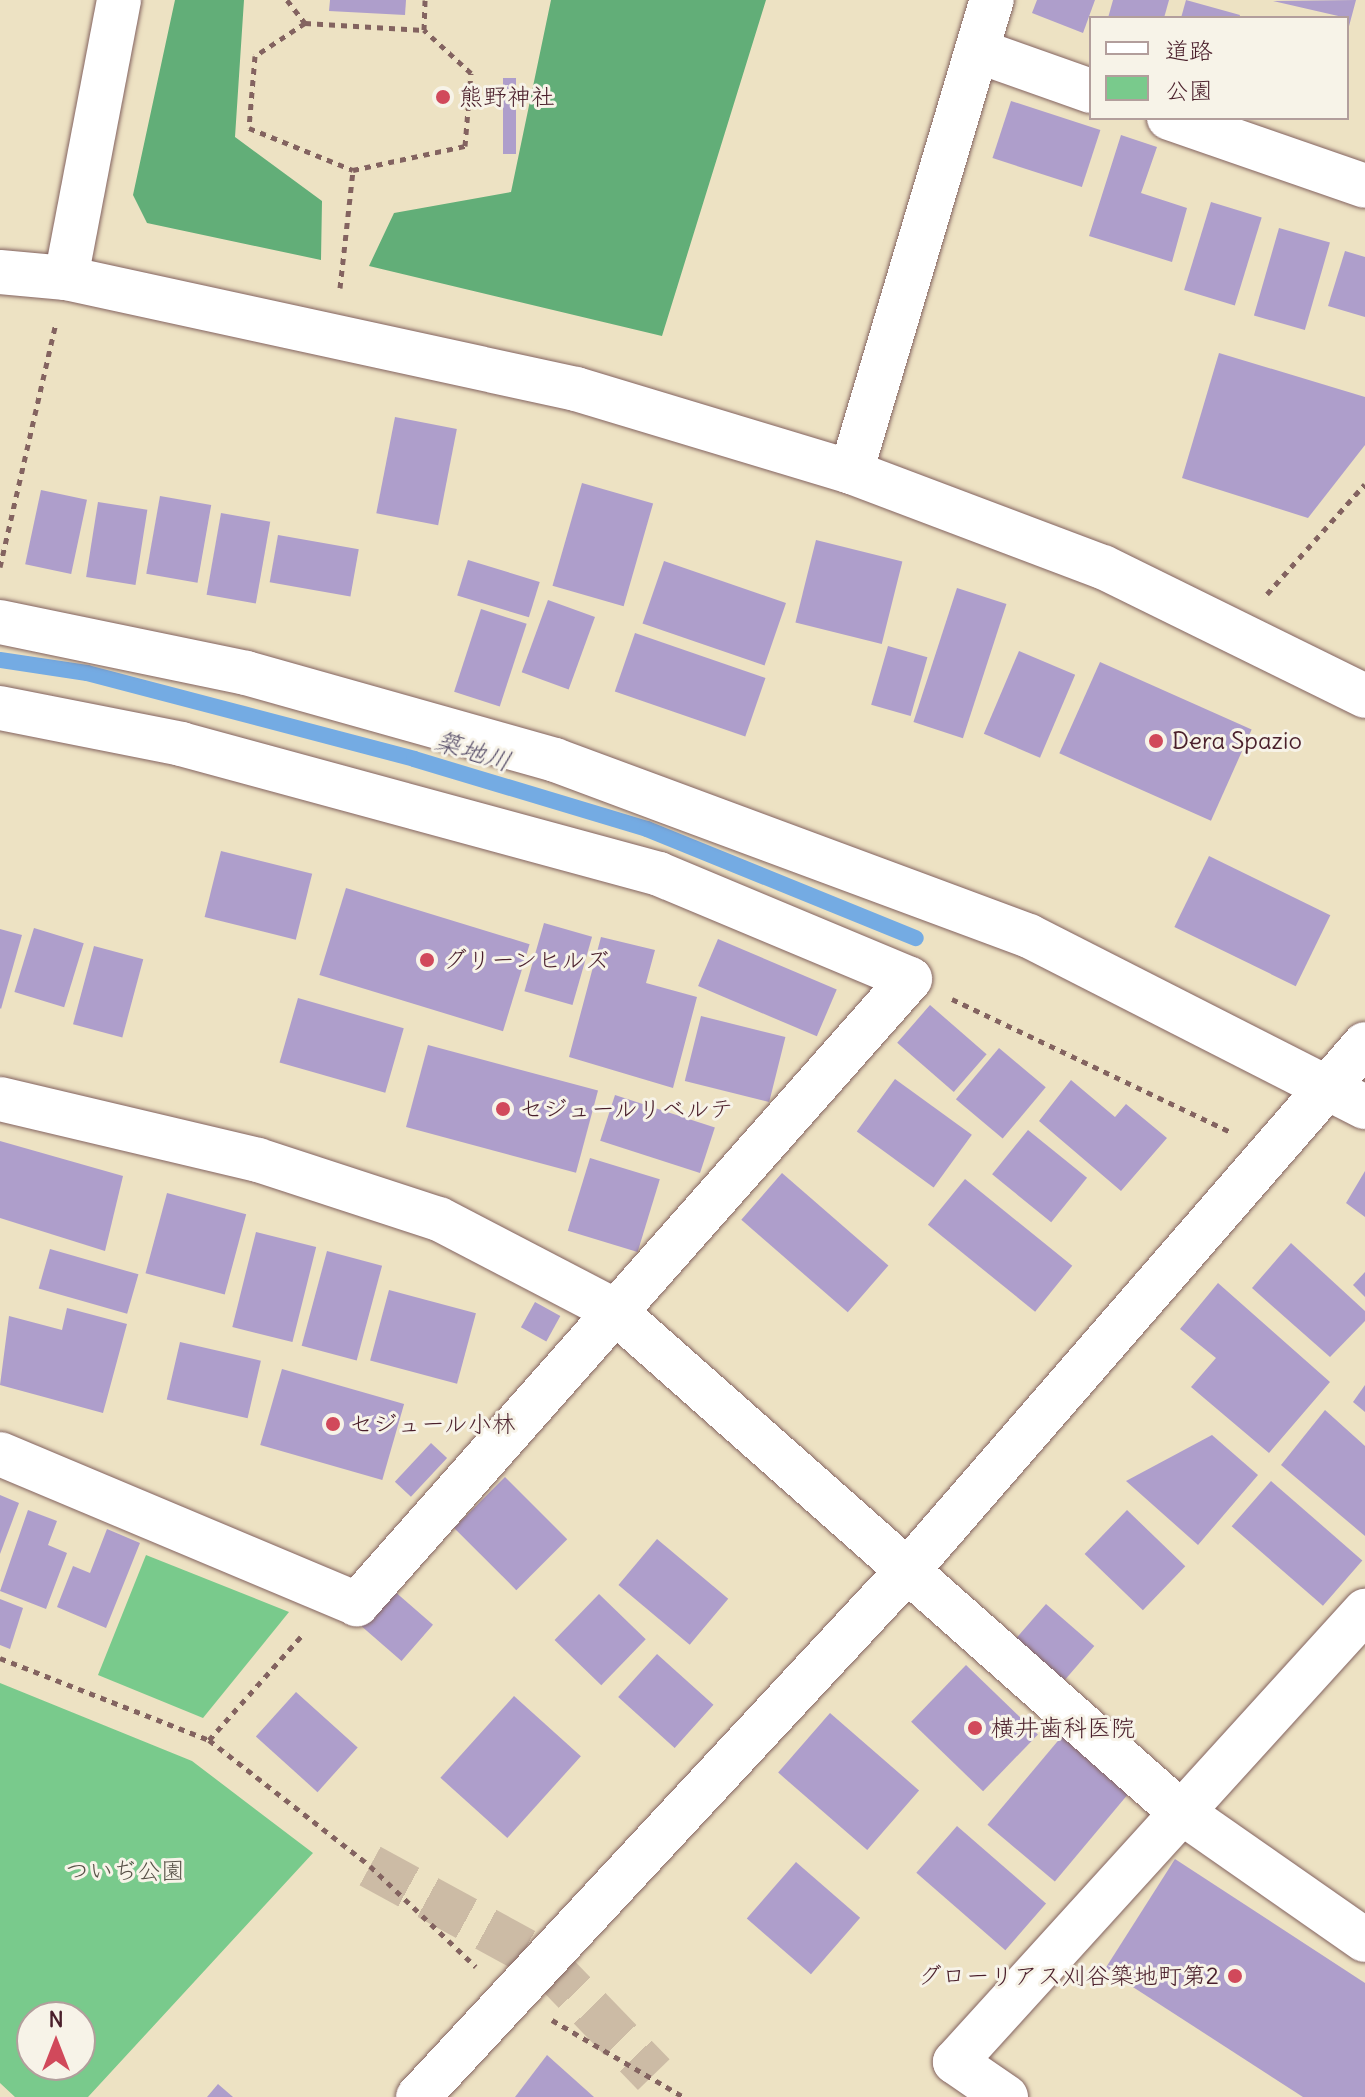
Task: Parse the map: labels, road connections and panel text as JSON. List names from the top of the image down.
{
  "water": ["築地川"],
  "parks": ["ついぢ公園"],
  "places": [
    "熊野神社",
    "Dera Spazio",
    "グリーンヒルズ",
    "セジュールリベルテ",
    "セジュール小林",
    "横井歯科医院",
    "グローリアス刈谷築地町第2"
  ],
  "legend": ["道路", "公園"],
  "north": "top"
}
